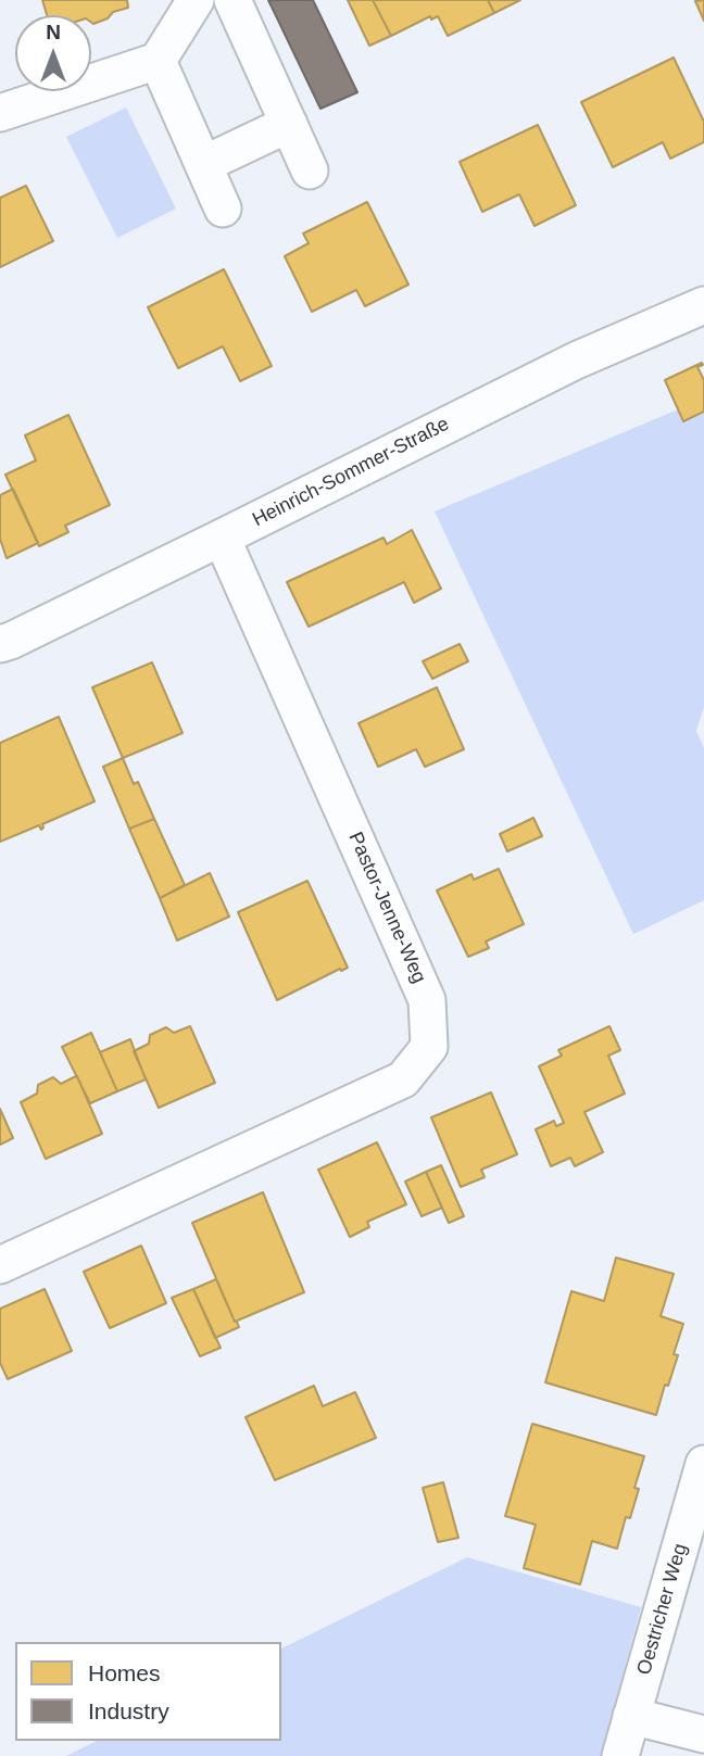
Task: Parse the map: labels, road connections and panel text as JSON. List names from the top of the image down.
{
  "streets": {
    "street": ["Heinrich-Sommer-Straße", "Pastor-Jenne-Weg", "Oestricher Weg"]
  },
  "crossings": [
    ["Heinrich-Sommer-Straße", "Pastor-Jenne-Weg"]
  ],
  "legend": ["Homes", "Industry"],
  "north": "top"
}
